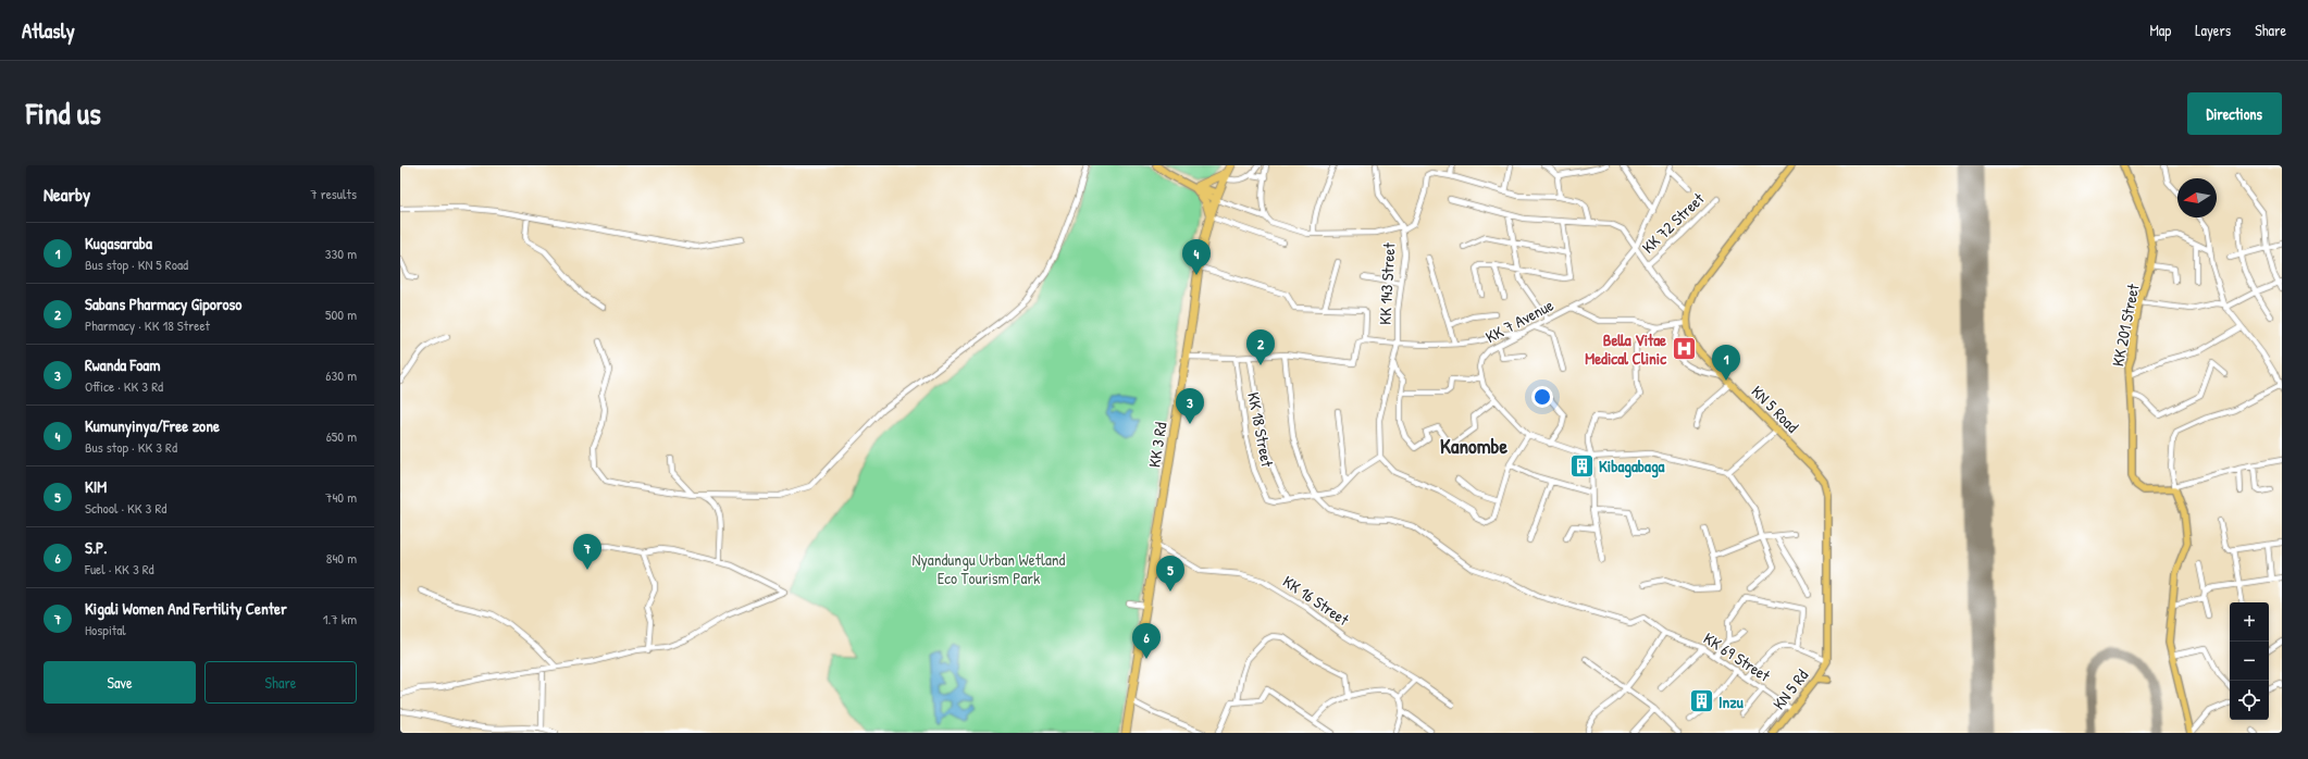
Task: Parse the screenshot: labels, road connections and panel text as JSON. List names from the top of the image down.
{
  "streets": {
    "highway": ["KK 3 Rd"],
    "main road": ["KK 201 Street", "KN 5 Road", "KN 5 Rd"],
    "street": [
      "KK 72 Street",
      "KK 143 Street",
      "KK 7 Avenue",
      "KK 18 Street",
      "KK 16 Street",
      "KK 69 Street"
    ]
  },
  "crossings": [
    ["KK 72 Street", "KK 7 Avenue"],
    ["KK 143 Street", "KK 18 Street"],
    ["KN 5 Road", "KN 5 Rd"],
    ["KK 18 Street", "KK 69 Street"],
    ["KK 3 Rd", "KK 16 Street"],
    ["KK 69 Street", "KN 5 Rd"]
  ],
  "districts": ["Kanombe"],
  "parks": ["Nyandungu Urban Wetland Eco Tourism Park"],
  "places": {
    "hospital": ["Bella Vitae Medical Clinic"],
    "building": ["Kibagabaga", "Inzu"]
  },
  "north": "left",
  "page": {
    "header": "Atlasly",
    "nav": ["Map", "Layers", "Share"],
    "title": "Find us",
    "buttons": [
      "Directions",
      ["Save", "Share"]
    ],
    "heading": ["Nearby", "7 results"],
    "list": [
      {
        "mark": "1",
        "name": "Kugasaraba",
        "note": "Bus stop · KN 5 Road",
        "value": "330 m"
      },
      {
        "mark": "2",
        "name": "Sabans Pharmacy Giporoso",
        "note": "Pharmacy · KK 18 Street",
        "value": "500 m"
      },
      {
        "mark": "3",
        "name": "Rwanda Foam",
        "note": "Office · KK 3 Rd",
        "value": "630 m"
      },
      {
        "mark": "4",
        "name": "Kumunyinya/Free zone",
        "note": "Bus stop · KK 3 Rd",
        "value": "650 m"
      },
      {
        "mark": "5",
        "name": "KIM",
        "note": "School · KK 3 Rd",
        "value": "740 m"
      },
      {
        "mark": "6",
        "name": "S.P.",
        "note": "Fuel · KK 3 Rd",
        "value": "840 m"
      },
      {
        "mark": "7",
        "name": "Kigali Women And Fertility Center",
        "note": "Hospital",
        "value": "1.7 km"
      }
    ],
    "pins": [
      "4",
      "2",
      "1",
      "3",
      "7",
      "5",
      "6"
    ],
    "map_buttons": ["+", "−"]
  }
}
